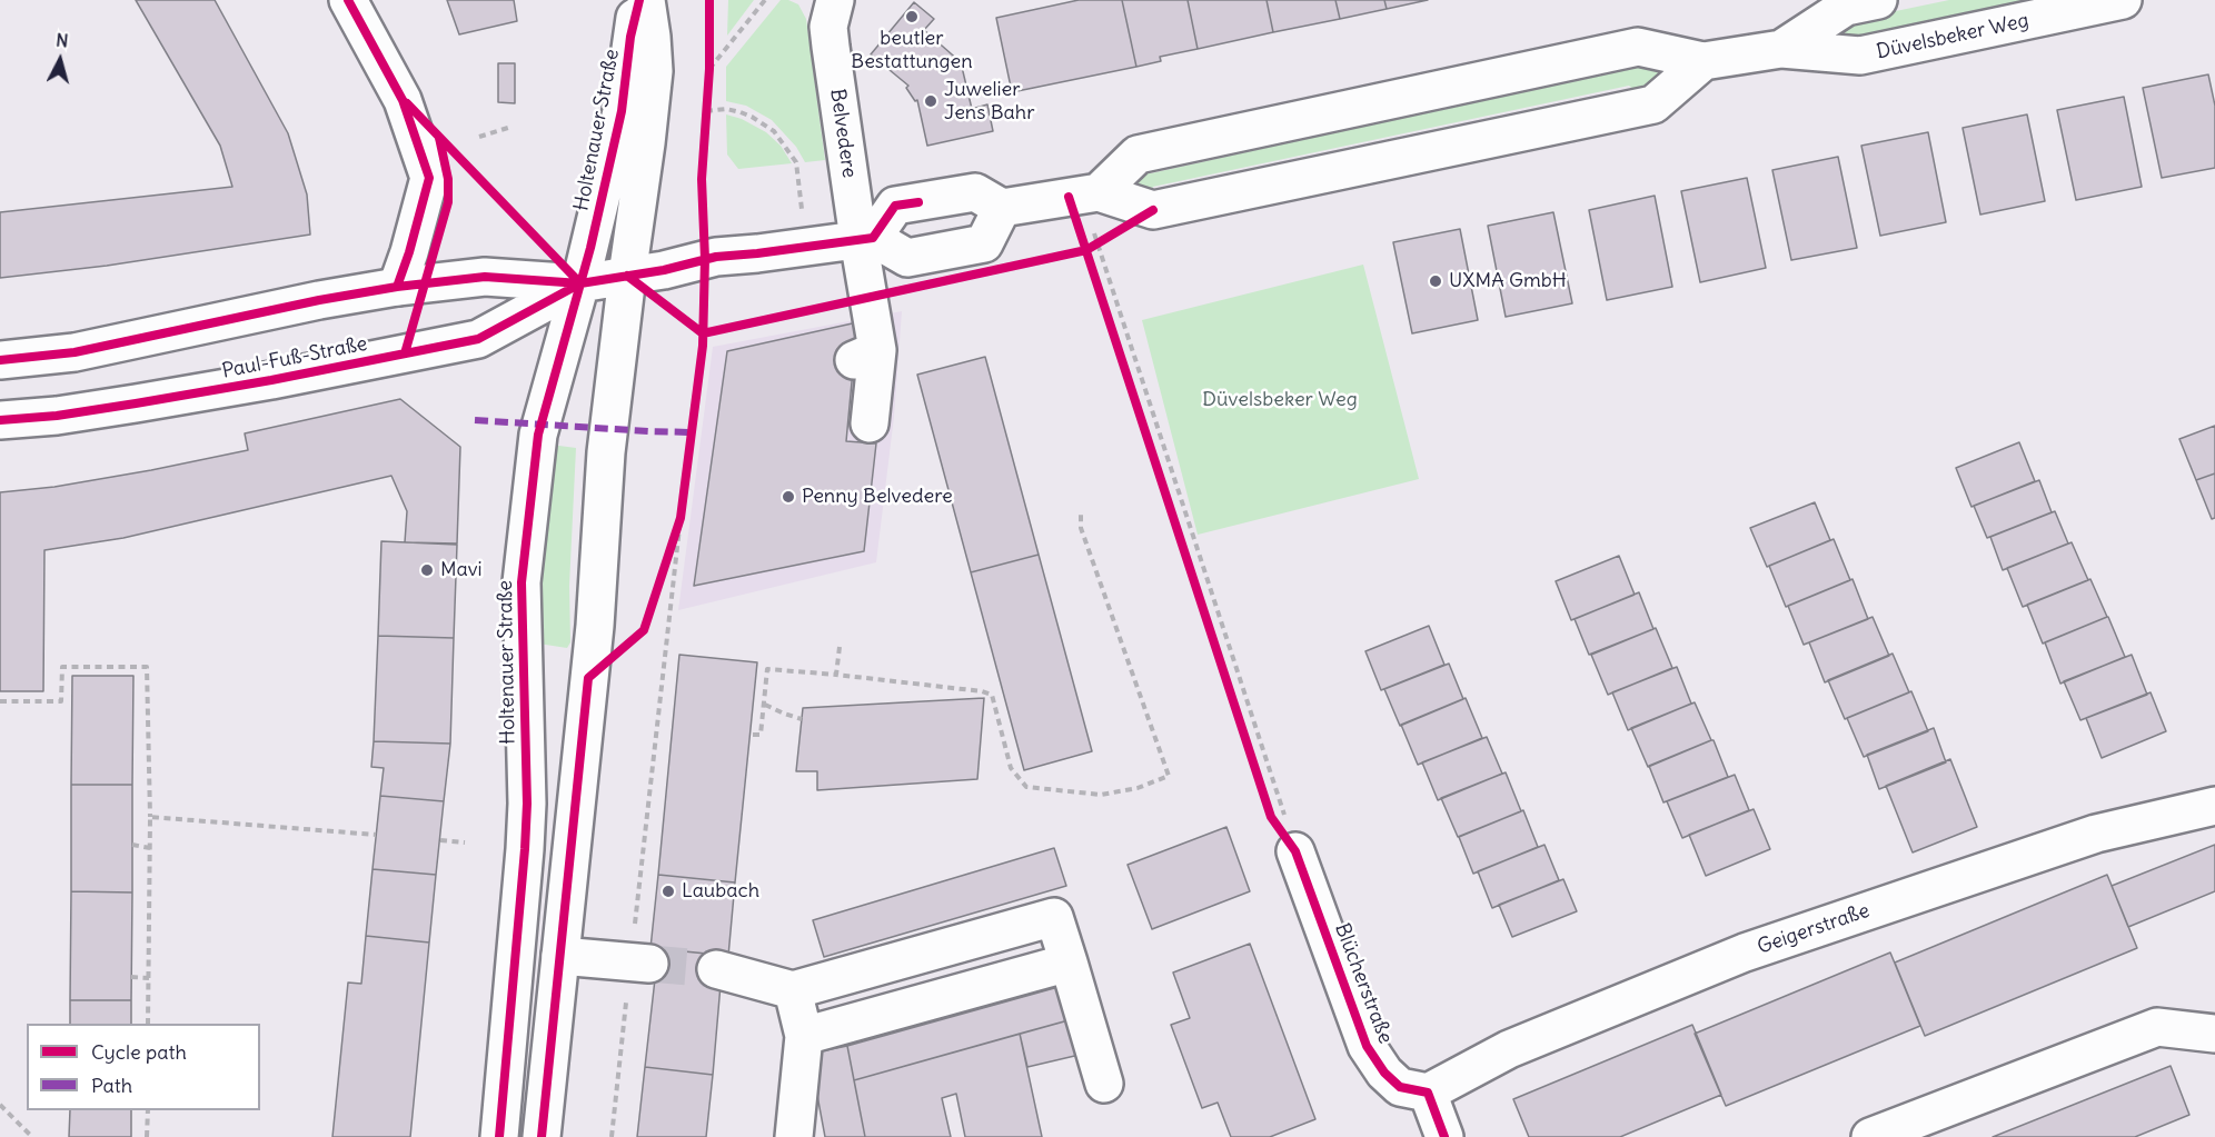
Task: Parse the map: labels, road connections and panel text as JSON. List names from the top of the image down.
{
  "streets": {
    "street": [
      "Düvelsbeker Weg",
      "Holtenauer Straße",
      "Belvedere",
      "Paul-Fuß-Straße",
      "Geigerstraße",
      "Blücherstraße"
    ]
  },
  "crossings": [
    ["Holtenauer Straße", "Paul-Fuß-Straße"],
    ["Geigerstraße", "Blücherstraße"]
  ],
  "parks": ["Düvelsbeker Weg"],
  "places": [
    "beutler Bestattungen",
    "Juwelier Jens Bahr",
    "UXMA GmbH",
    "Penny Belvedere",
    "Mavi",
    "Laubach"
  ],
  "legend": ["Cycle path", "Path"],
  "north": "top"
}
